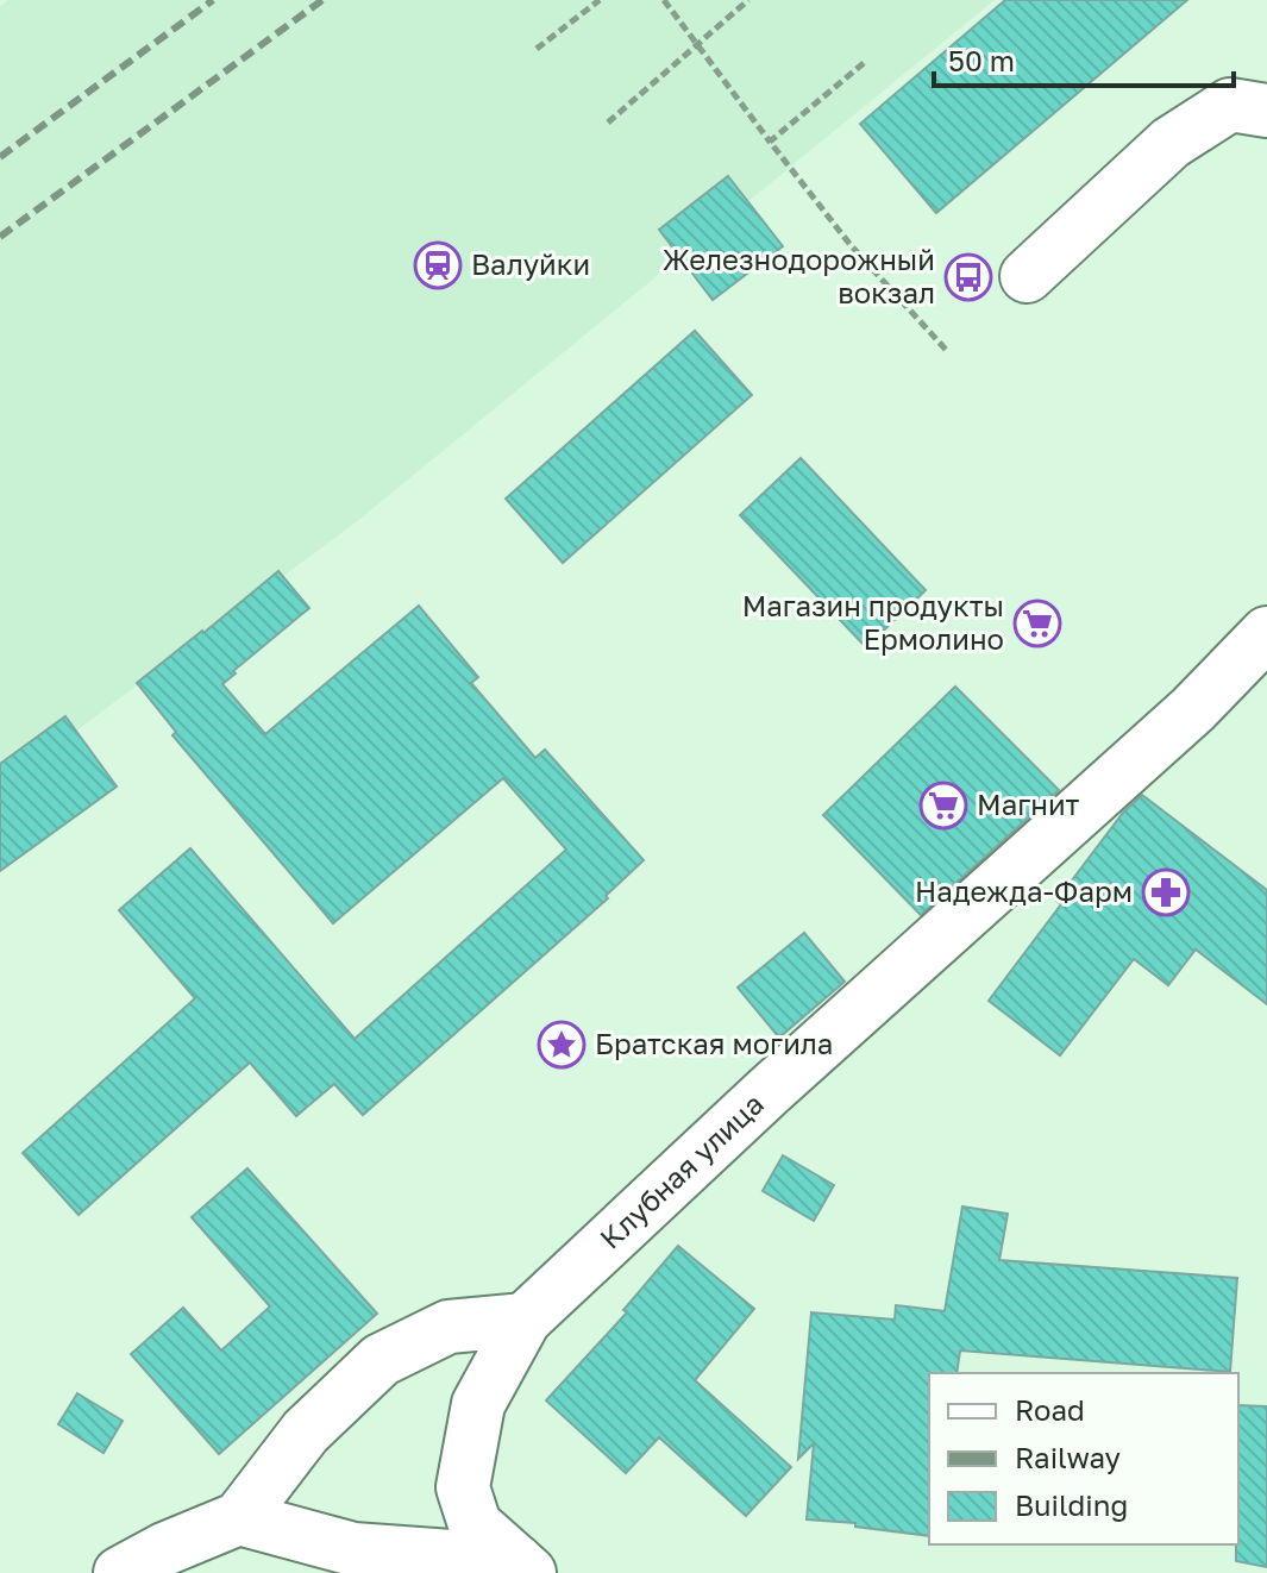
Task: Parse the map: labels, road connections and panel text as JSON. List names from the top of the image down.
{
  "streets": {
    "street": ["Клубная улица"]
  },
  "places": {
    "station": ["Валуйки"],
    "bus stop": ["Железнодорожный вокзал"],
    "supermarket": ["Магазин продукты Ермолино", "Магнит"],
    "pharmacy": ["Надежда-Фарм"],
    "place": ["Братская могила"]
  },
  "legend": ["Road", "Railway", "Building"],
  "scale_bar": "50 m"
}
